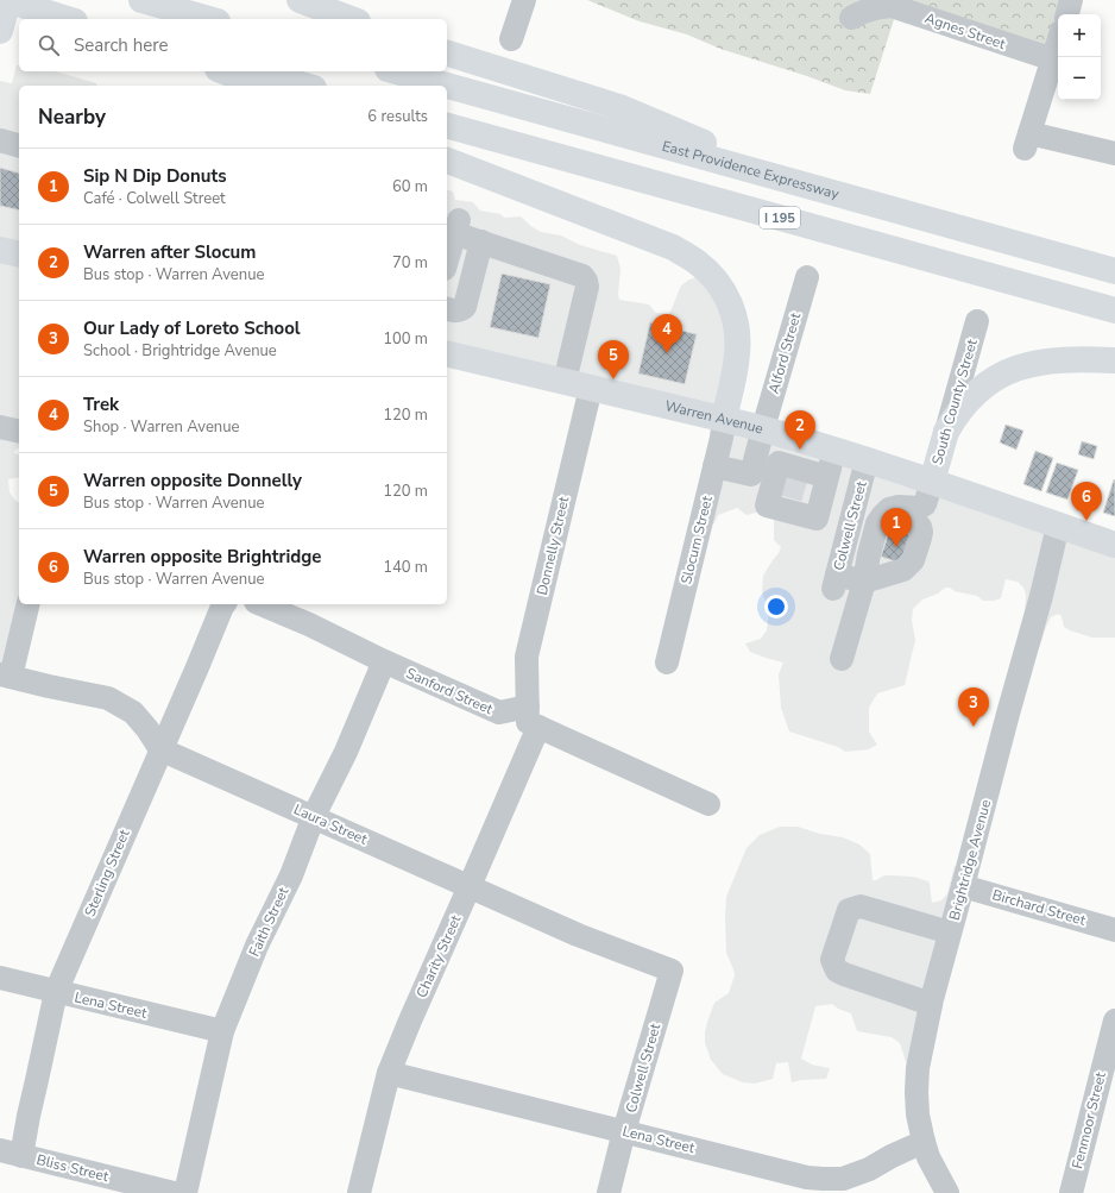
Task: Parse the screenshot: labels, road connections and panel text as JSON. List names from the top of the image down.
{
  "streets": {
    "main road": [
      "East Providence Expressway",
      "I 195",
      "South County Street",
      "Warren Avenue"
    ],
    "street": [
      "Agnes Street",
      "Alford Street",
      "Colwell Street",
      "Slocum Street",
      "Donnelly Street",
      "Sanford Street",
      "Laura Street",
      "Brightridge Avenue",
      "Sterling Street",
      "Birchard Street",
      "Faith Street",
      "Charity Street",
      "Lena Street",
      "Fenmoor Street",
      "Bliss Street"
    ]
  },
  "crossings": [
    ["Alford Street", "Warren Avenue"],
    ["South County Street", "Warren Avenue"],
    ["Warren Avenue", "Colwell Street"],
    ["Warren Avenue", "Slocum Street"],
    ["Warren Avenue", "Donnelly Street"],
    ["Warren Avenue", "Brightridge Avenue"],
    ["Colwell Street", "Laura Street"],
    ["Colwell Street", "Lena Street"],
    ["Donnelly Street", "Sanford Street"],
    ["Donnelly Street", "Charity Street"],
    ["Sanford Street", "Faith Street"],
    ["Sanford Street", "Charity Street"],
    ["Laura Street", "Sterling Street"],
    ["Laura Street", "Faith Street"],
    ["Laura Street", "Charity Street"],
    ["Brightridge Avenue", "Birchard Street"],
    ["Brightridge Avenue", "Lena Street"],
    ["Sterling Street", "Lena Street"],
    ["Sterling Street", "Bliss Street"],
    ["Faith Street", "Lena Street"],
    ["Charity Street", "Lena Street"]
  ],
  "page": {
    "map_buttons": ["+", "−"],
    "search": "Search here",
    "heading": ["Nearby", "6 results"],
    "list": [
      {
        "mark": "1",
        "name": "Sip N Dip Donuts",
        "note": "Café · Colwell Street",
        "value": "60 m"
      },
      {
        "mark": "2",
        "name": "Warren after Slocum",
        "note": "Bus stop · Warren Avenue",
        "value": "70 m"
      },
      {
        "mark": "3",
        "name": "Our Lady of Loreto School",
        "note": "School · Brightridge Avenue",
        "value": "100 m"
      },
      {
        "mark": "4",
        "name": "Trek",
        "note": "Shop · Warren Avenue",
        "value": "120 m"
      },
      {
        "mark": "5",
        "name": "Warren opposite Donnelly",
        "note": "Bus stop · Warren Avenue",
        "value": "120 m"
      },
      {
        "mark": "6",
        "name": "Warren opposite Brightridge",
        "note": "Bus stop · Warren Avenue",
        "value": "140 m"
      }
    ],
    "pins": [
      "4",
      "5",
      "2",
      "6",
      "1",
      "3"
    ]
  }
}
